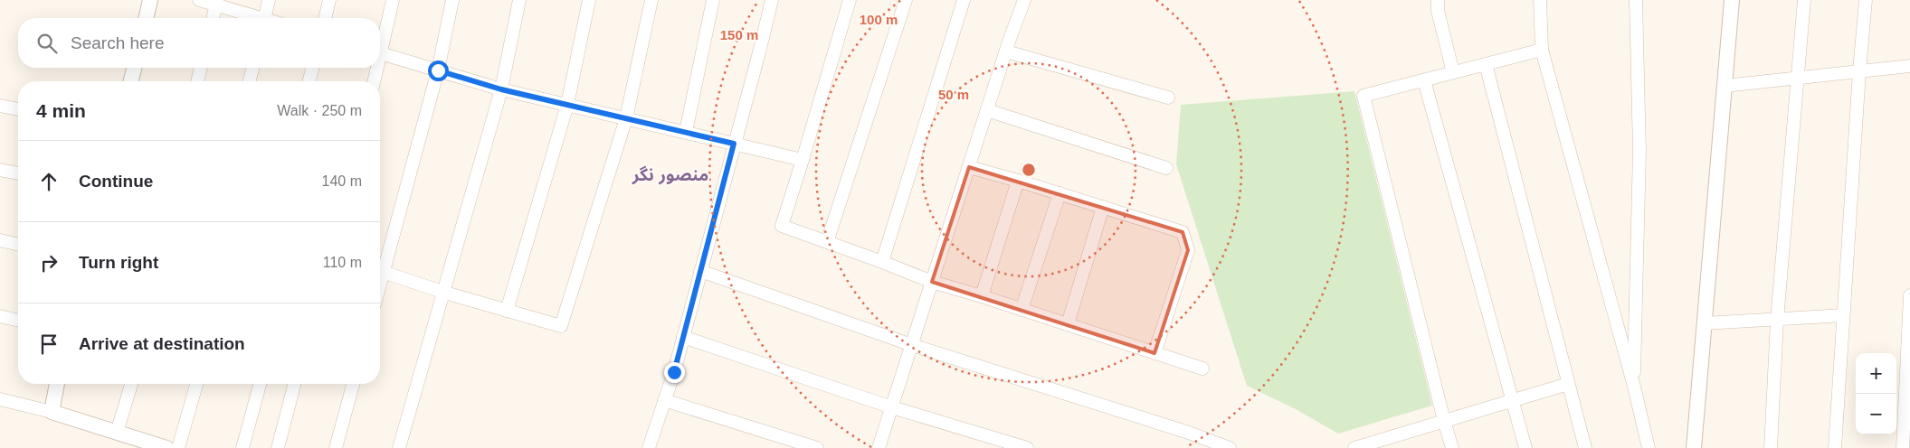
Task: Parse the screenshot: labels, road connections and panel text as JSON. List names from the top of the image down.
{
  "districts": ["منصور نگر"],
  "page": {
    "search": "Search here",
    "heading": ["4 min", "Walk · 250 m"],
    "list": [
      ["Continue", "140 m"],
      ["Turn right", "110 m"],
      "Arrive at destination"
    ],
    "map_buttons": ["+", "−"]
  },
  "rings": ["100 m", "150 m", "50 m"]
}
